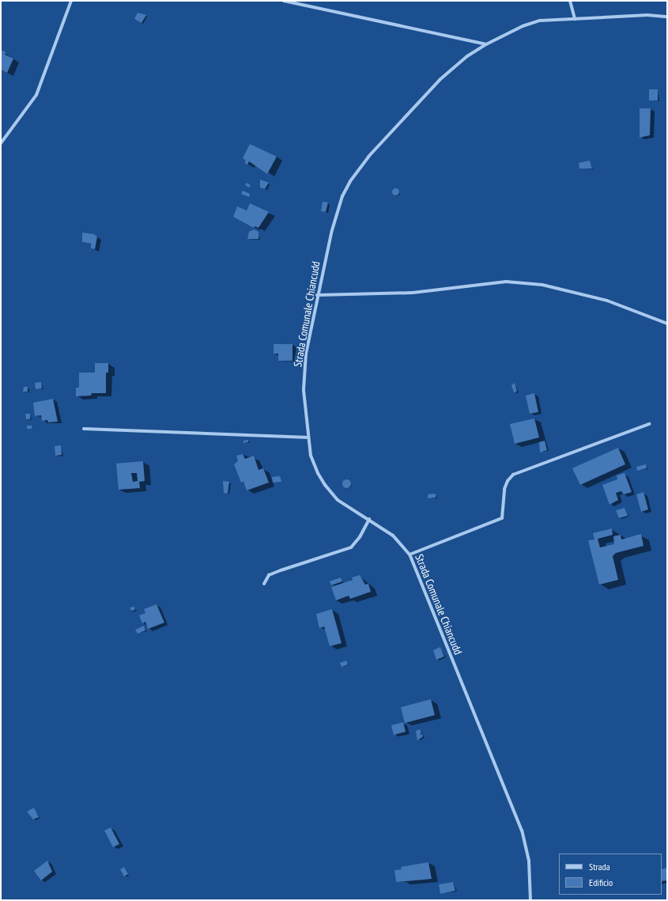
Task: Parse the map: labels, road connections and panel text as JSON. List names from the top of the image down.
{
  "streets": {
    "street": ["Strada Comunale Chiancudd"]
  },
  "legend": ["Strada", "Edificio"]
}
